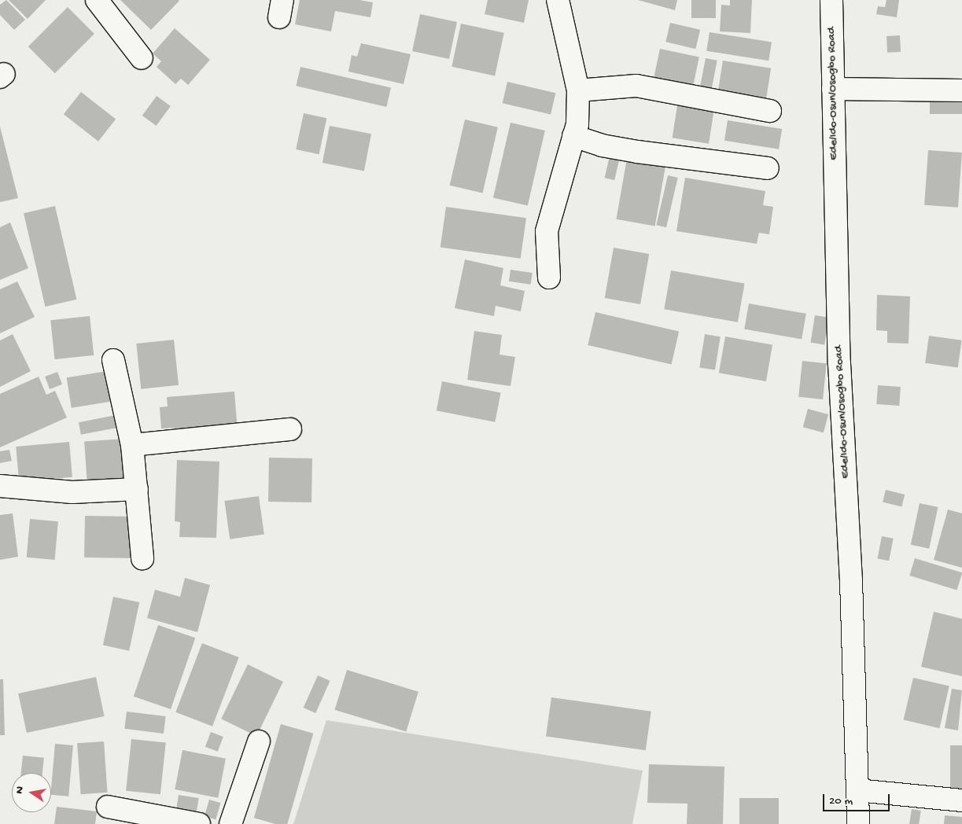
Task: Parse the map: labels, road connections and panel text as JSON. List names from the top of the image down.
{
  "streets": {
    "street": ["Ede/Ido-Osun/Osogbo Road"]
  },
  "scale_bar": "20 m",
  "north": "left"
}
